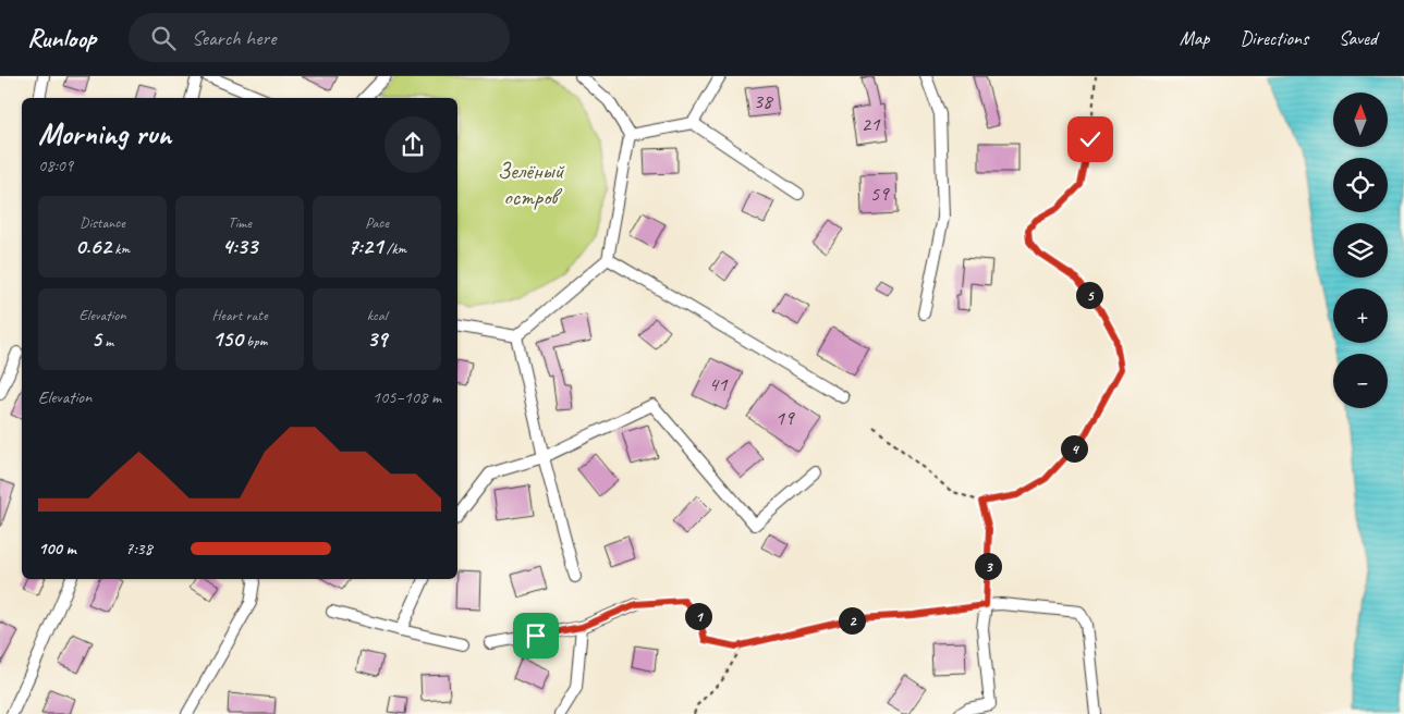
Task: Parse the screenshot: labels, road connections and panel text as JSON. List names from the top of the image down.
{
  "parks": ["Зелёный остров"],
  "house_numbers": [
    "38",
    "21",
    "59",
    "41",
    "19"
  ],
  "north": "top",
  "page": {
    "header": "Runloop",
    "search": "Search here",
    "nav": ["Map", "Directions", "Saved"],
    "map_buttons": ["+", "−"],
    "heading": ["Morning run", "08:09"],
    "stats": [
      ["Distance", "0.62 km"],
      ["Time", "4:33"],
      ["Pace", "7:21 /km"],
      ["Elevation", "5 m"],
      ["Heart rate", "150 bpm"],
      ["kcal", "39"]
    ],
    "pins": [
      "5",
      "4",
      "3",
      "1",
      "2"
    ],
    "chart": ["Elevation", "105–108 m"],
    "list": [
      {
        "name": "100 m",
        "note": "7:38"
      }
    ]
  }
}
